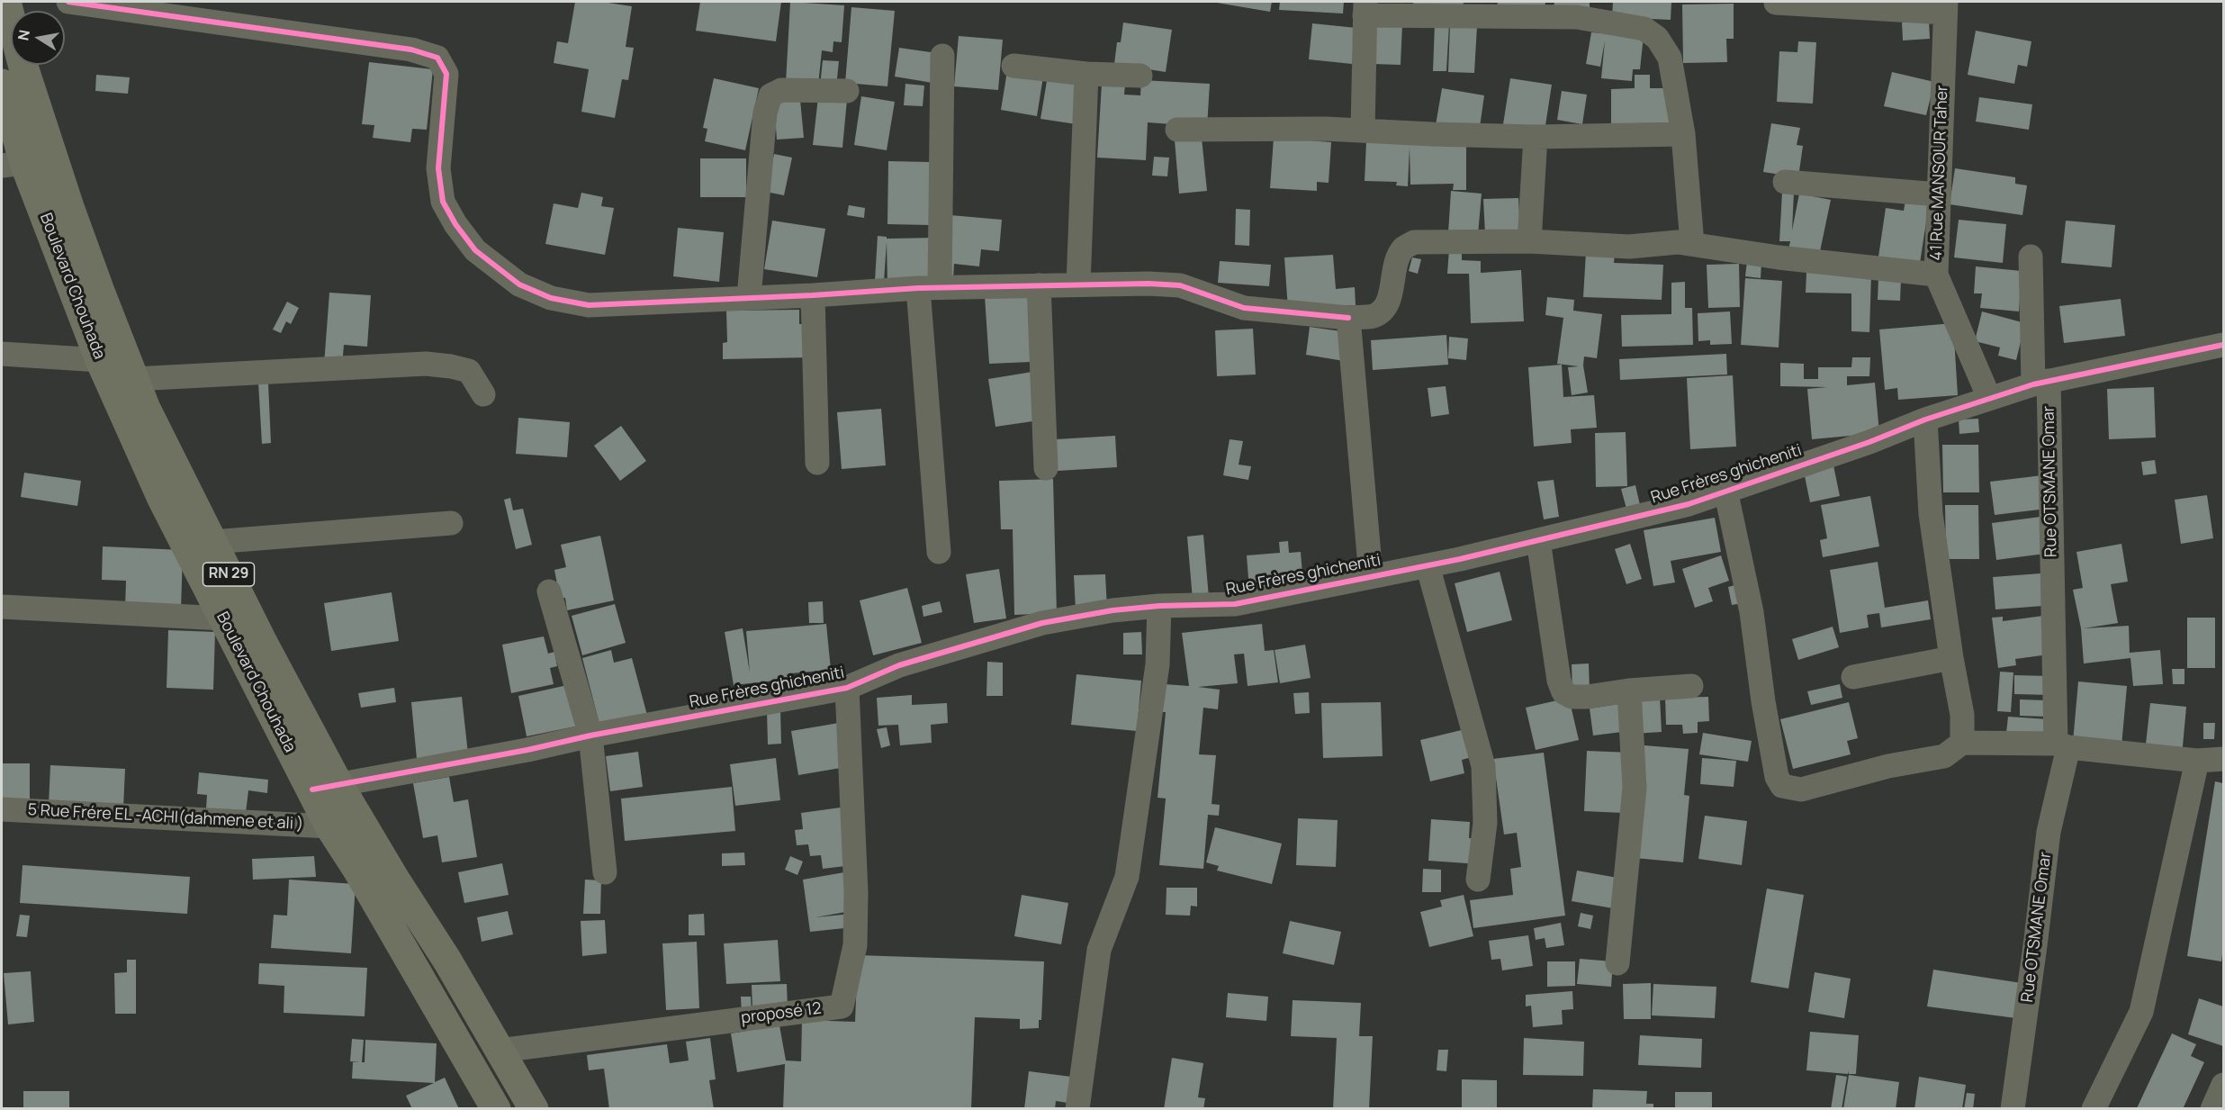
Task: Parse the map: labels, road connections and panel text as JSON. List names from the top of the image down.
{
  "streets": {
    "highway": ["Boulevard Chouhada", "RN 29"],
    "street": [
      "41 Rue MANSOUR Taher",
      "Rue Frères ghicheniti",
      "Rue OTSMANE Omar",
      "5 Rue Frére EL -ACHI(dahmene et ali )",
      "proposé 12"
    ]
  },
  "crossings": [
    ["41 Rue MANSOUR Taher", "Rue Frères ghicheniti"],
    ["Boulevard Chouhada", "Rue Frères ghicheniti"],
    ["Boulevard Chouhada", "RN 29"],
    ["Boulevard Chouhada", "5 Rue Frére EL -ACHI(dahmene et ali )"],
    ["Rue Frères ghicheniti", "Rue OTSMANE Omar"],
    ["Rue Frères ghicheniti", "RN 29"],
    ["Rue Frères ghicheniti", "proposé 12"],
    ["RN 29", "proposé 12"]
  ],
  "north": "left"
}
